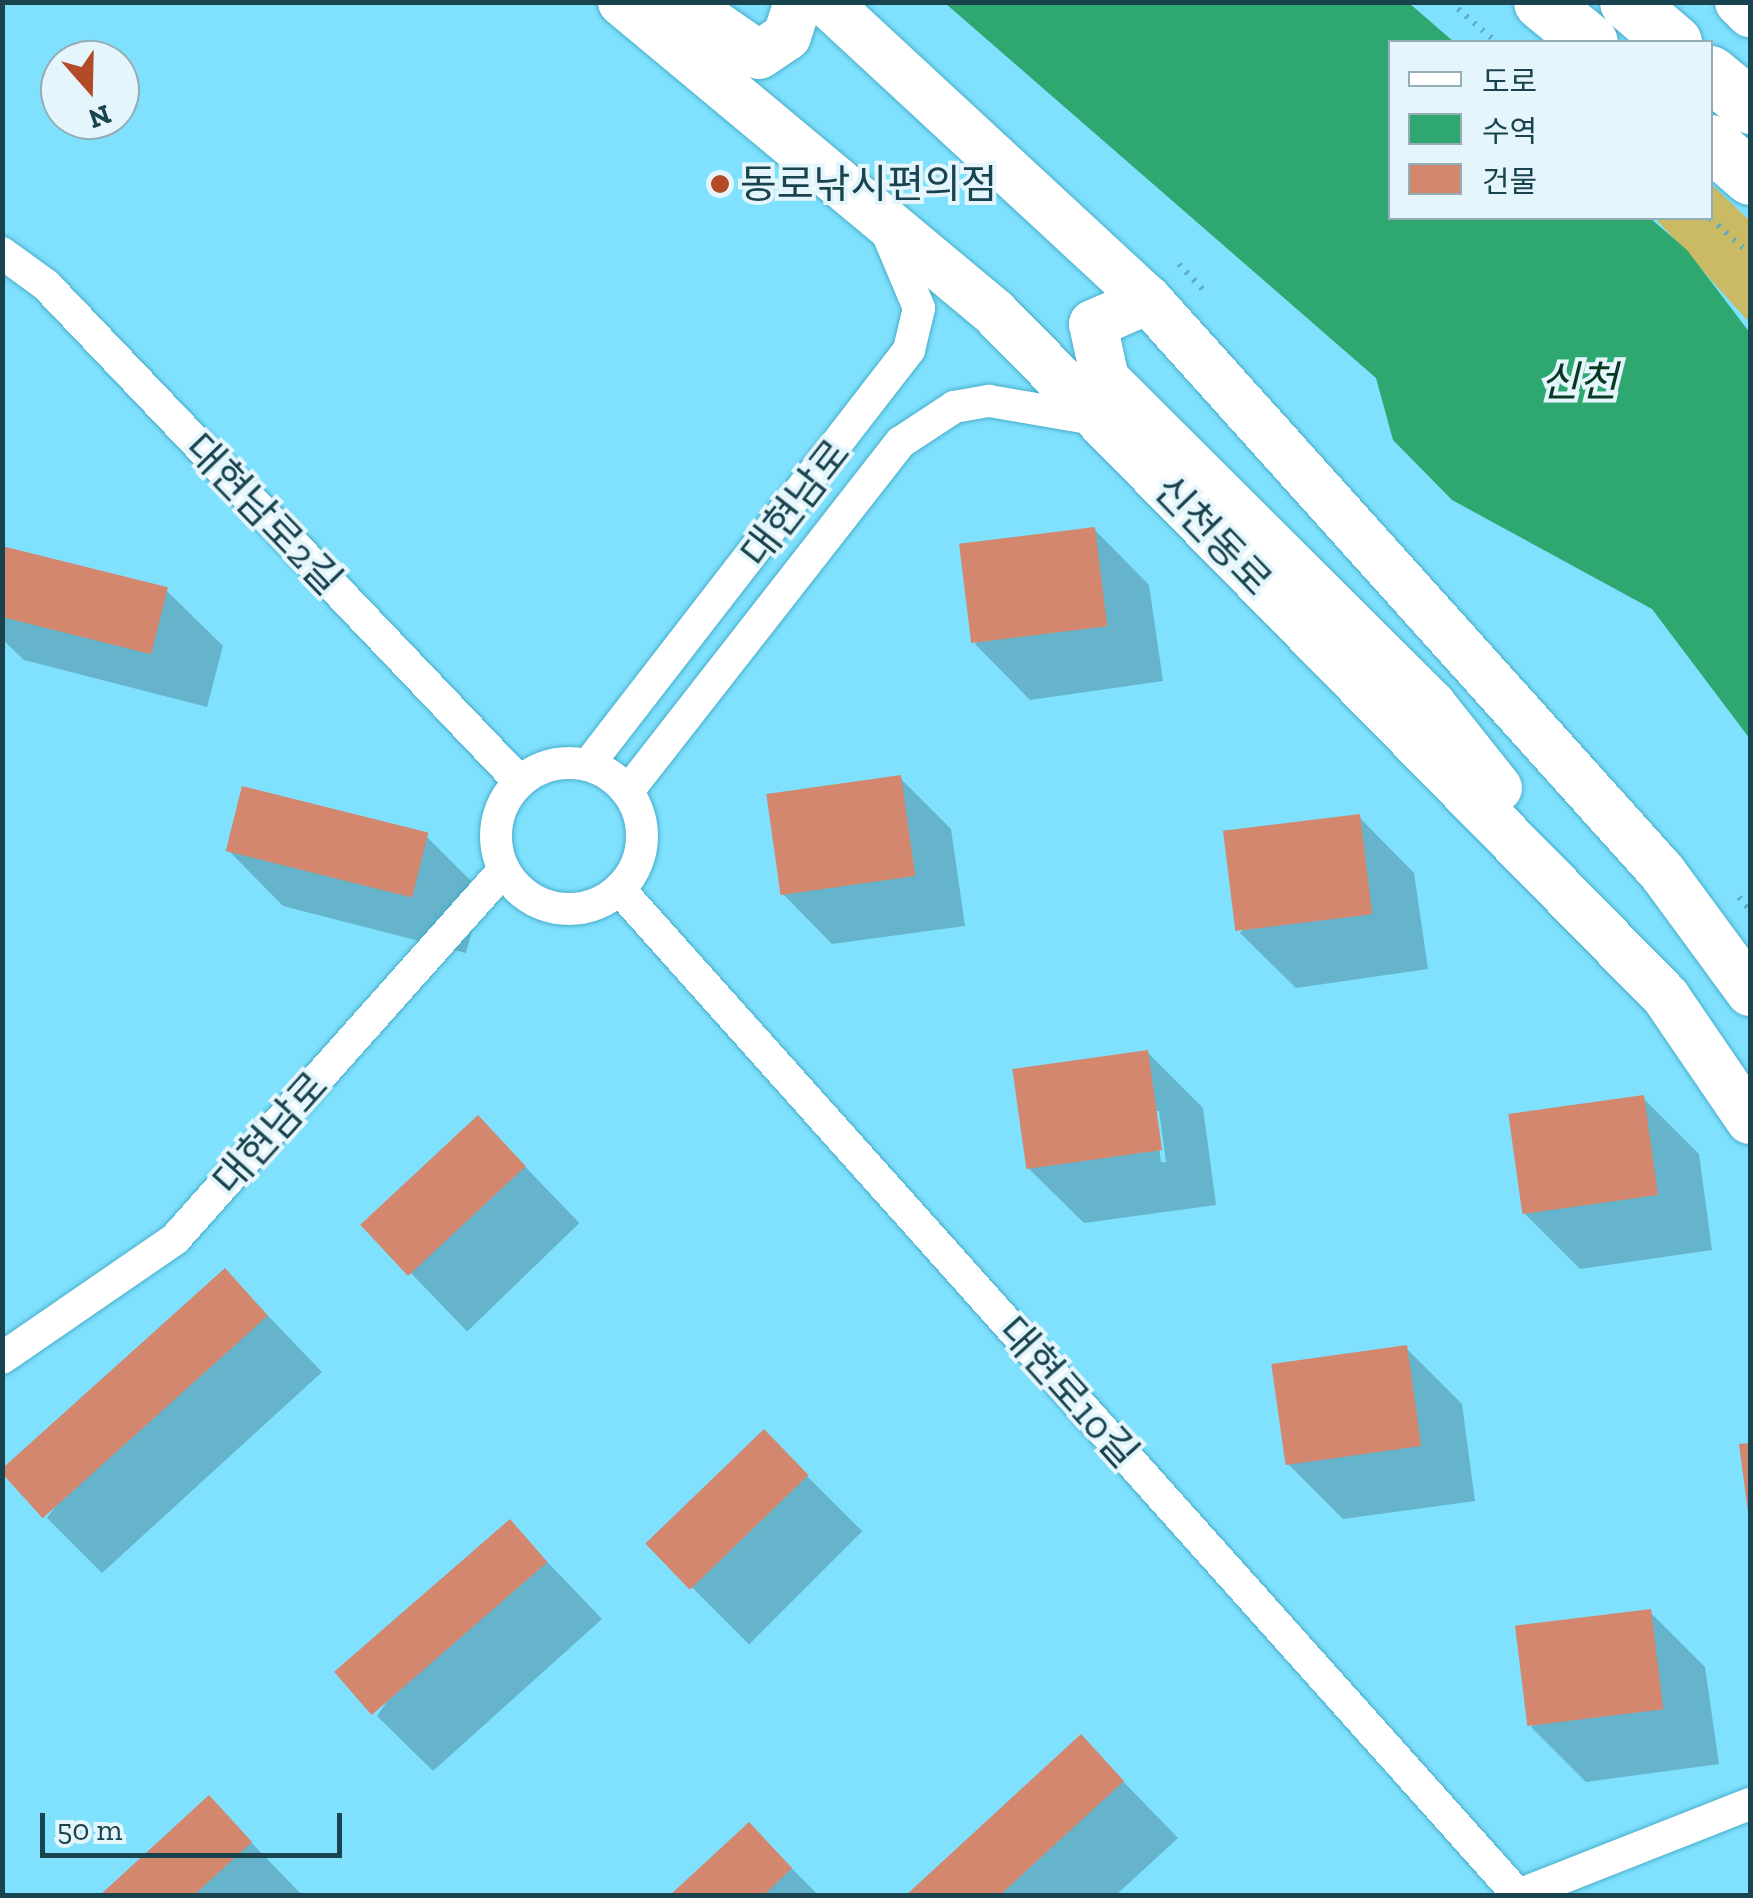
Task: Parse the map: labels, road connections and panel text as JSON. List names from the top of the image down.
{
  "streets": {
    "main road": ["신천동로"],
    "street": ["대현남로", "대현남로2길", "대현로10길"]
  },
  "crossings": [
    ["대현남로", "대현남로2길"],
    ["대현남로", "신천동로"],
    ["대현남로", "대현로10길"],
    ["대현남로2길", "대현로10길"]
  ],
  "water": ["신천"],
  "places": ["동로낚시편의점"],
  "legend": ["도로", "수역", "건물"],
  "scale_bar": "50 m",
  "north": "bottom"
}
